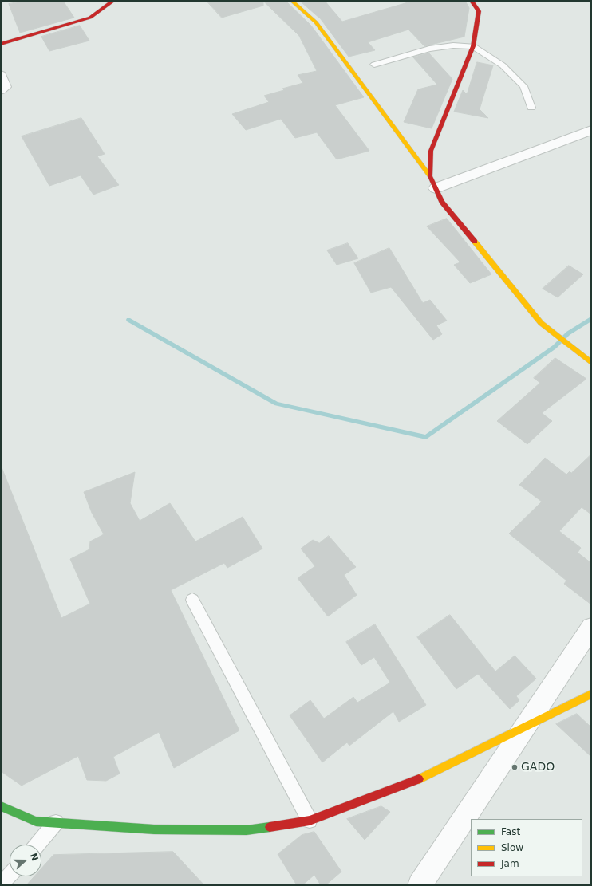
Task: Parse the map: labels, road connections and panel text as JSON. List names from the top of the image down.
{
  "places": ["GADO"],
  "legend": ["Fast", "Slow", "Jam"],
  "north": "right"
}
